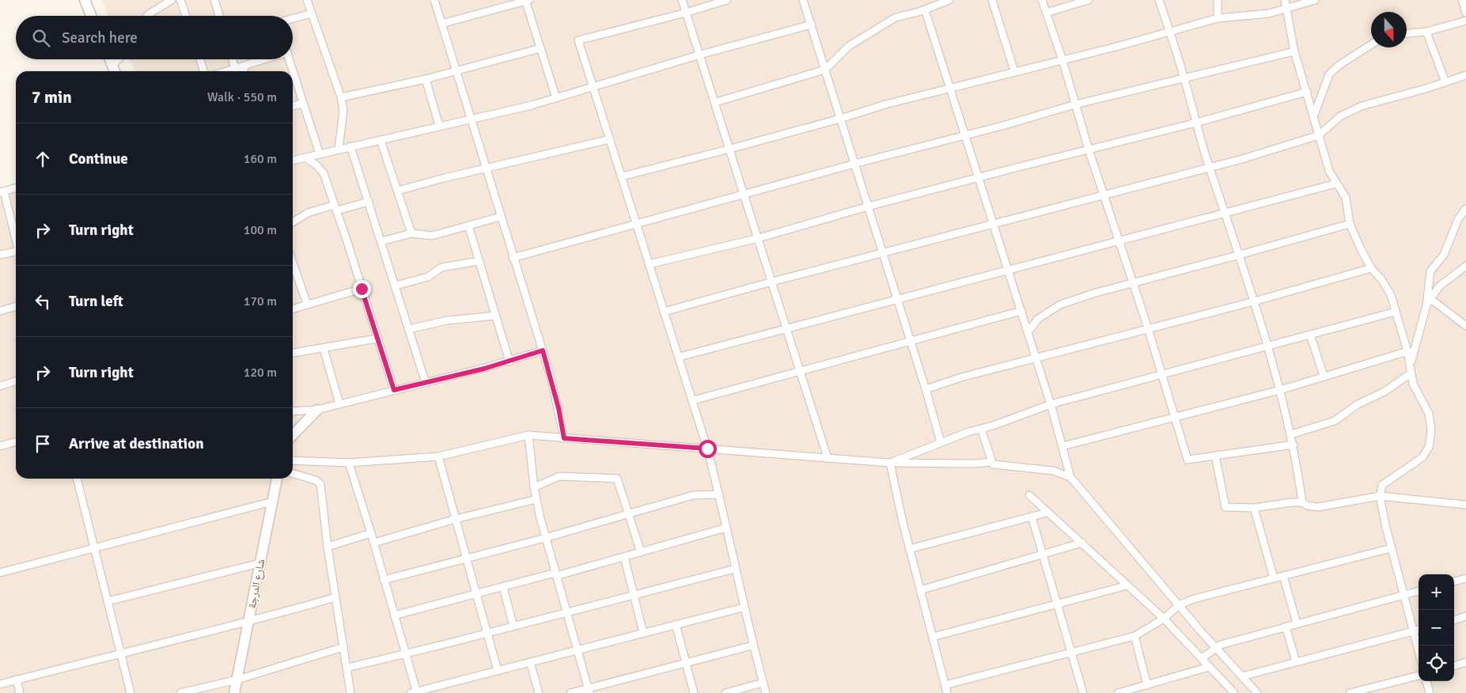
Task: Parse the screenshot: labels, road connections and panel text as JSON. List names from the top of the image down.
{
  "streets": {
    "street": ["شارع الدرجة"]
  },
  "north": "bottom",
  "page": {
    "search": "Search here",
    "heading": ["7 min", "Walk · 550 m"],
    "list": [
      ["Continue", "160 m"],
      ["Turn right", "100 m"],
      ["Turn left", "170 m"],
      ["Turn right", "120 m"],
      "Arrive at destination"
    ],
    "map_buttons": ["+", "−"]
  }
}
